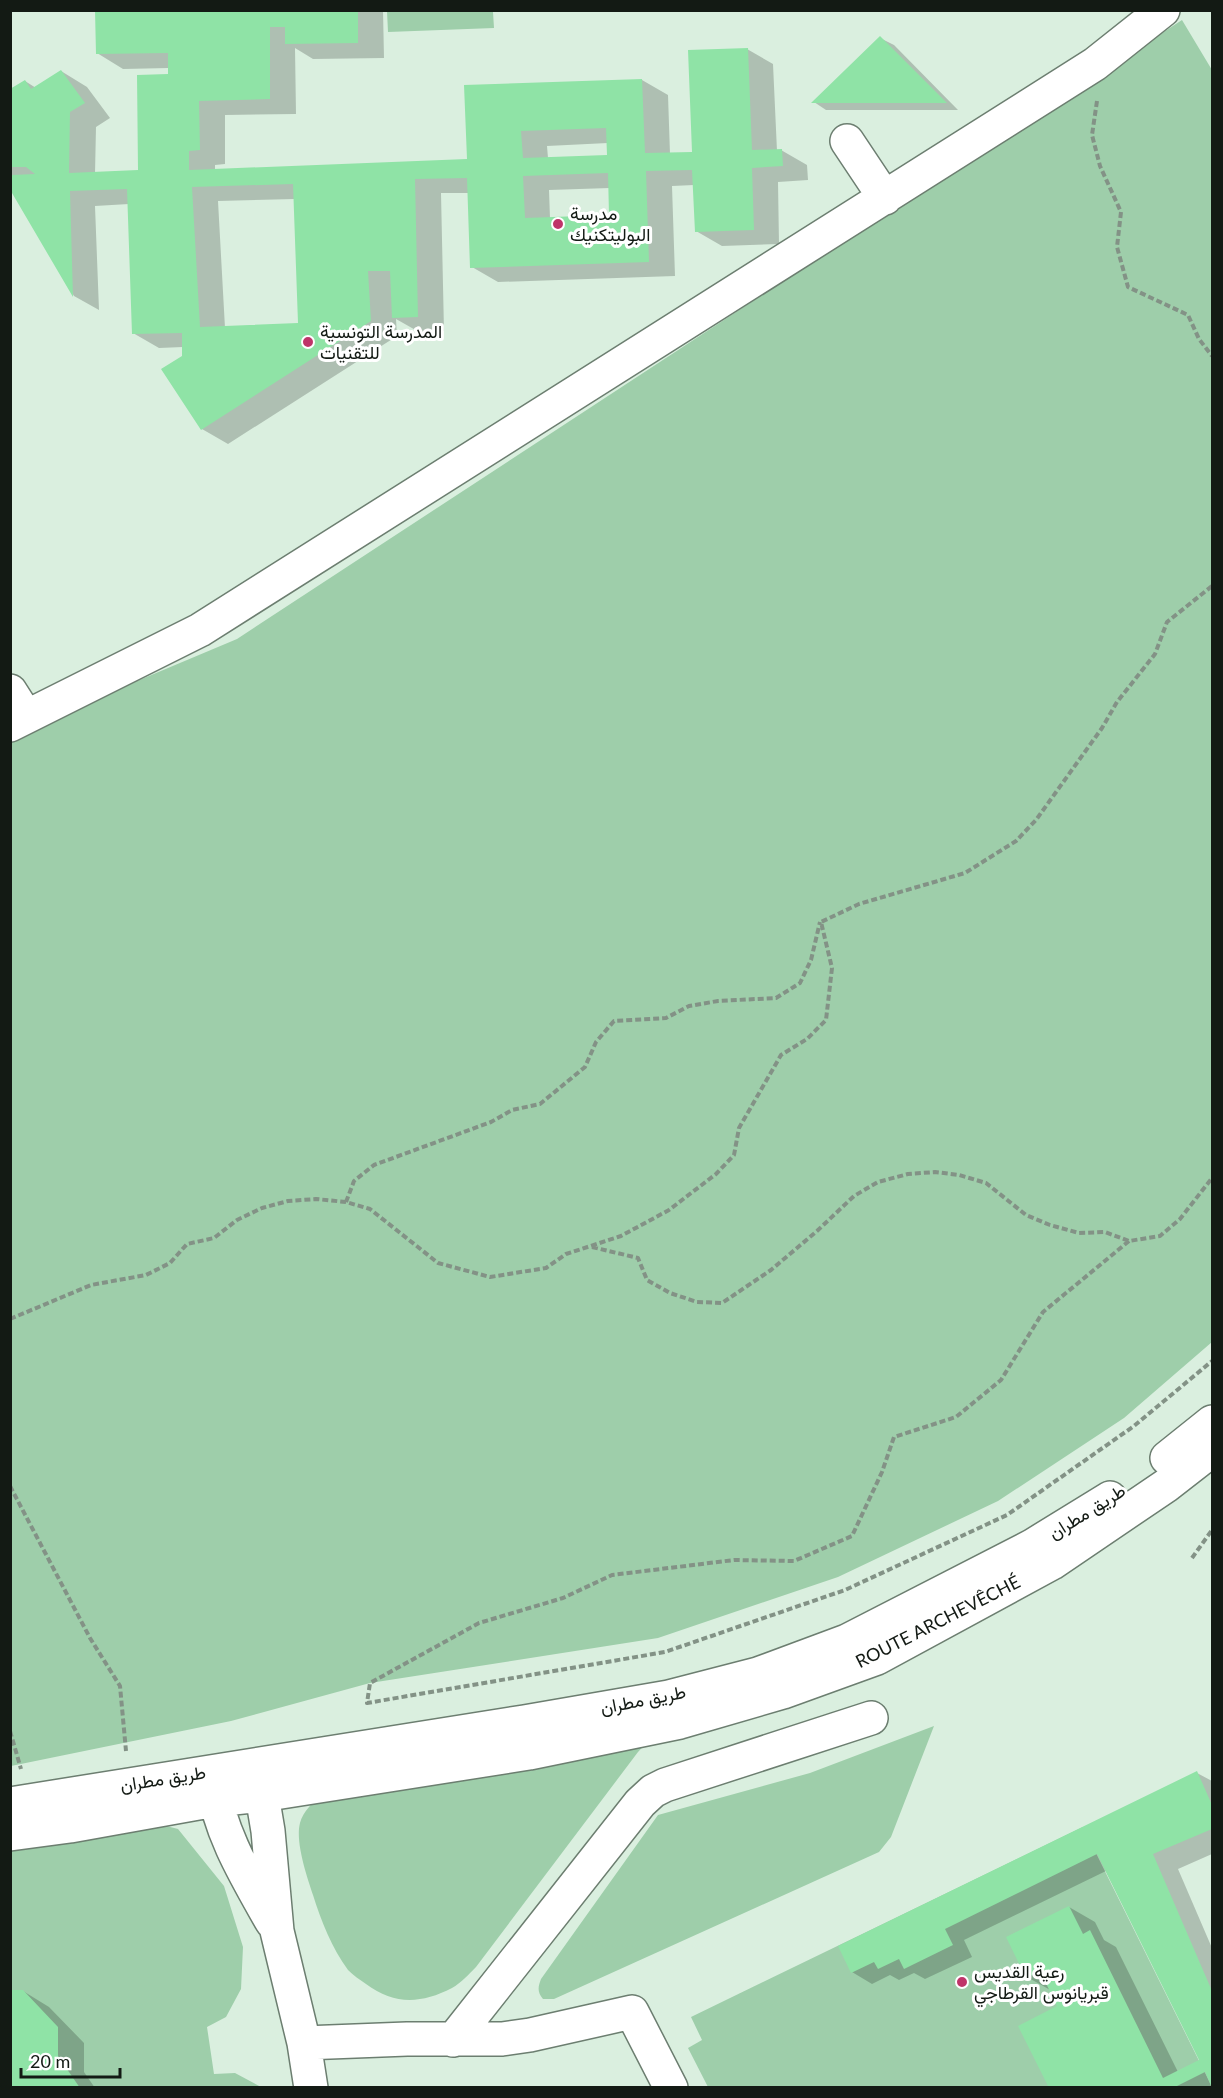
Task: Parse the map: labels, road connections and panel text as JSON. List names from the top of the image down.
{
  "streets": {
    "street": ["طريق مطران", "ROUTE ARCHEVÊCHÉ"]
  },
  "crossings": [
    ["طريق مطران", "ROUTE ARCHEVÊCHÉ"]
  ],
  "places": ["مدرسة البوليتكنيك", "المدرسة التونسية للتقنيات", "رعية القديس قبريانوس القرطاجي"],
  "scale_bar": "20 m"
}
